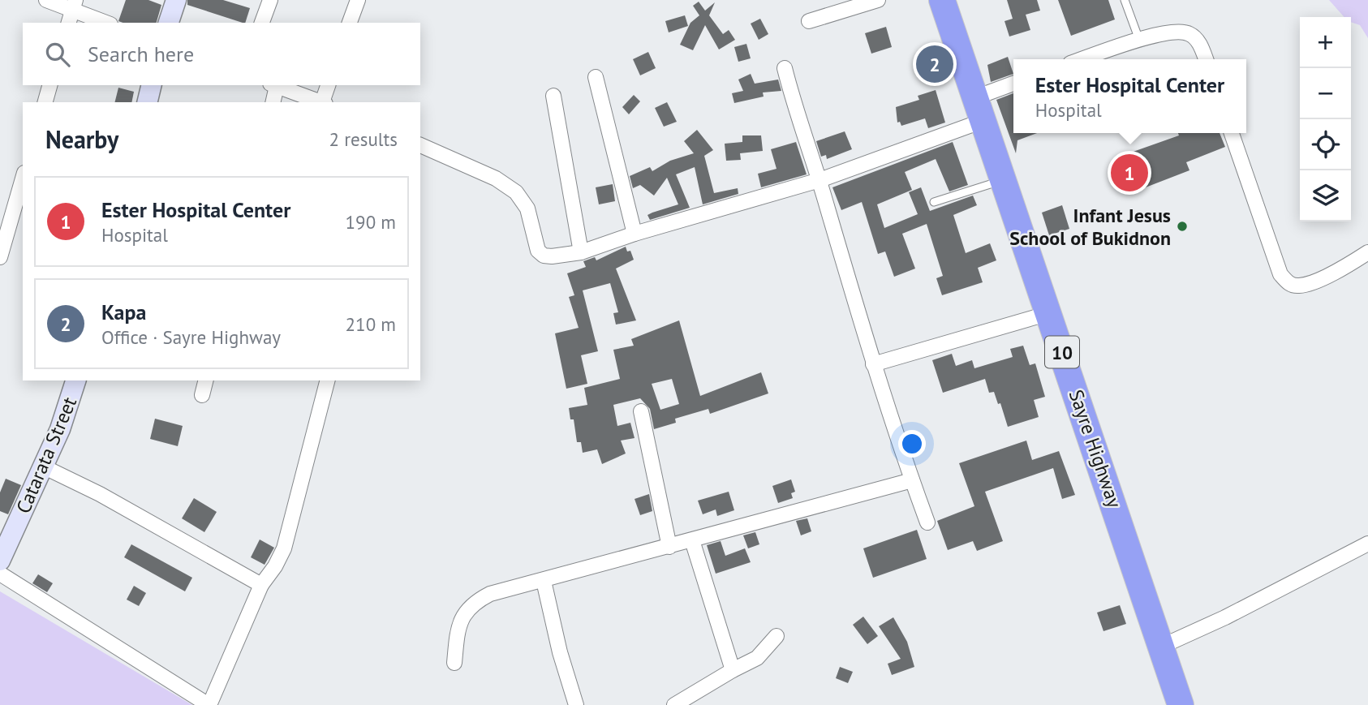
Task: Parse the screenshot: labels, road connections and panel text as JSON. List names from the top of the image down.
{
  "streets": {
    "highway": ["10", "Sayre Highway"],
    "street": ["Catarata Street"]
  },
  "places": ["Infant Jesus School of Bukidnon"],
  "page": {
    "map_buttons": ["+", "−"],
    "search": "Search here",
    "pins": ["2", "1"],
    "popup": ["Ester Hospital Center", "Hospital"],
    "heading": ["Nearby", "2 results"],
    "list": [
      {
        "mark": "1",
        "name": "Ester Hospital Center",
        "note": "Hospital",
        "value": "190 m"
      },
      {
        "mark": "2",
        "name": "Kapa",
        "note": "Office · Sayre Highway",
        "value": "210 m"
      }
    ]
  }
}
